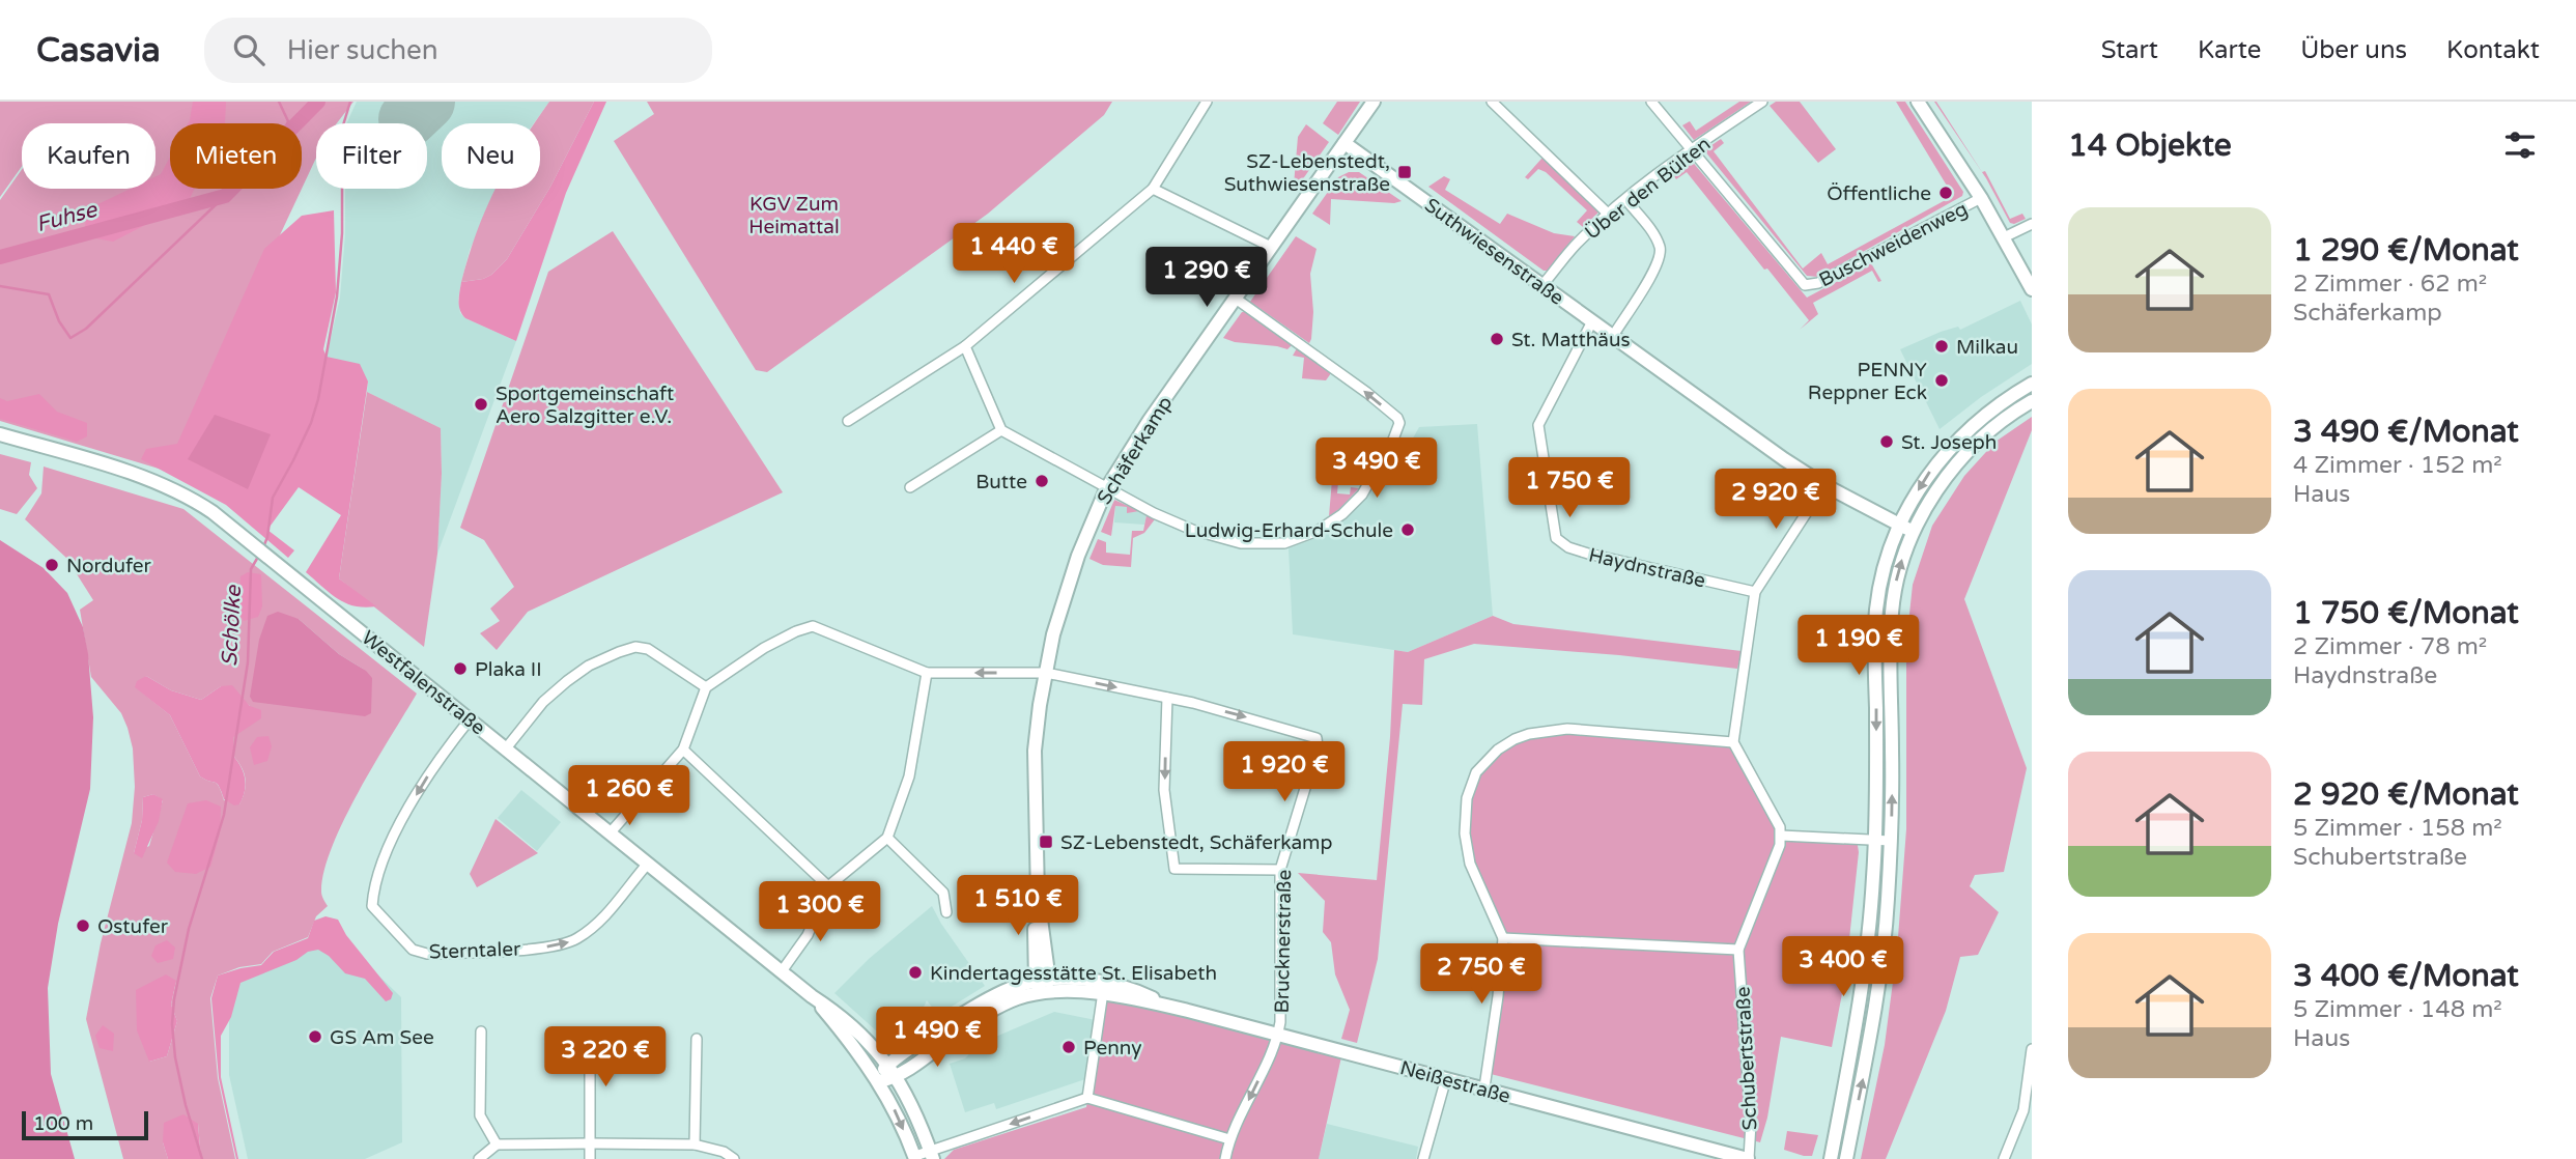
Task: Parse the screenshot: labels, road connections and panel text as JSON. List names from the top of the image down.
{
  "streets": {
    "street": [
      "Über den Bülten",
      "Buschweidenweg",
      "Suthwiesenstraße",
      "Schäferkamp",
      "Haydnstraße",
      "Westfalenstraße",
      "Brucknerstraße",
      "Sterntaler",
      "Schubertstraße",
      "Neißestraße"
    ]
  },
  "crossings": [
    ["Über den Bülten", "Buschweidenweg"],
    ["Über den Bülten", "Suthwiesenstraße"],
    ["Suthwiesenstraße", "Schäferkamp"],
    ["Suthwiesenstraße", "Haydnstraße"],
    ["Schäferkamp", "Brucknerstraße"],
    ["Schäferkamp", "Neißestraße"],
    ["Westfalenstraße", "Sterntaler"],
    ["Westfalenstraße", "Neißestraße"],
    ["Brucknerstraße", "Neißestraße"],
    ["Schubertstraße", "Neißestraße"]
  ],
  "water": ["Fuhse", "Schölke"],
  "parks": ["KGV Zum Heimattal"],
  "places": {
    "transit": ["SZ-Lebenstedt, Suthwiesenstraße", "SZ-Lebenstedt, Schäferkamp"],
    "other": [
      "Öffentliche",
      "St. Matthäus",
      "Milkau",
      "PENNY Reppner Eck",
      "Sportgemeinschaft Aero Salzgitter e.V.",
      "St. Joseph",
      "Butte",
      "Ludwig-Erhard-Schule",
      "Nordufer",
      "Plaka II",
      "Ostufer",
      "Kindertagesstätte St. Elisabeth",
      "GS Am See",
      "Penny"
    ]
  },
  "scale_bar": "100 m",
  "page": {
    "header": "Casavia",
    "search": "Hier suchen",
    "nav": [
      "Start",
      "Karte",
      "Über uns",
      "Kontakt"
    ],
    "heading": "14 Objekte",
    "chip": [
      "Kaufen",
      "Mieten",
      "Filter",
      "Neu"
    ],
    "list": [
      {
        "name": "1 290 €/Monat",
        "note": "2 Zimmer · 62 m² · Schäferkamp"
      },
      {
        "name": "3 490 €/Monat",
        "note": "4 Zimmer · 152 m² · Haus"
      },
      {
        "name": "1 750 €/Monat",
        "note": "2 Zimmer · 78 m² · Haydnstraße"
      },
      {
        "name": "2 920 €/Monat",
        "note": "5 Zimmer · 158 m² · Schubertstraße"
      },
      {
        "name": "3 400 €/Monat",
        "note": "5 Zimmer · 148 m² · Haus"
      }
    ],
    "price": [
      "1 440 €",
      "1 290 €",
      "3 490 €",
      "1 750 €",
      "2 920 €",
      "1 190 €",
      "1 920 €",
      "1 260 €",
      "1 510 €",
      "1 300 €",
      "3 400 €",
      "2 750 €",
      "1 490 €",
      "3 220 €"
    ],
    "scale": "100 m"
  }
}
